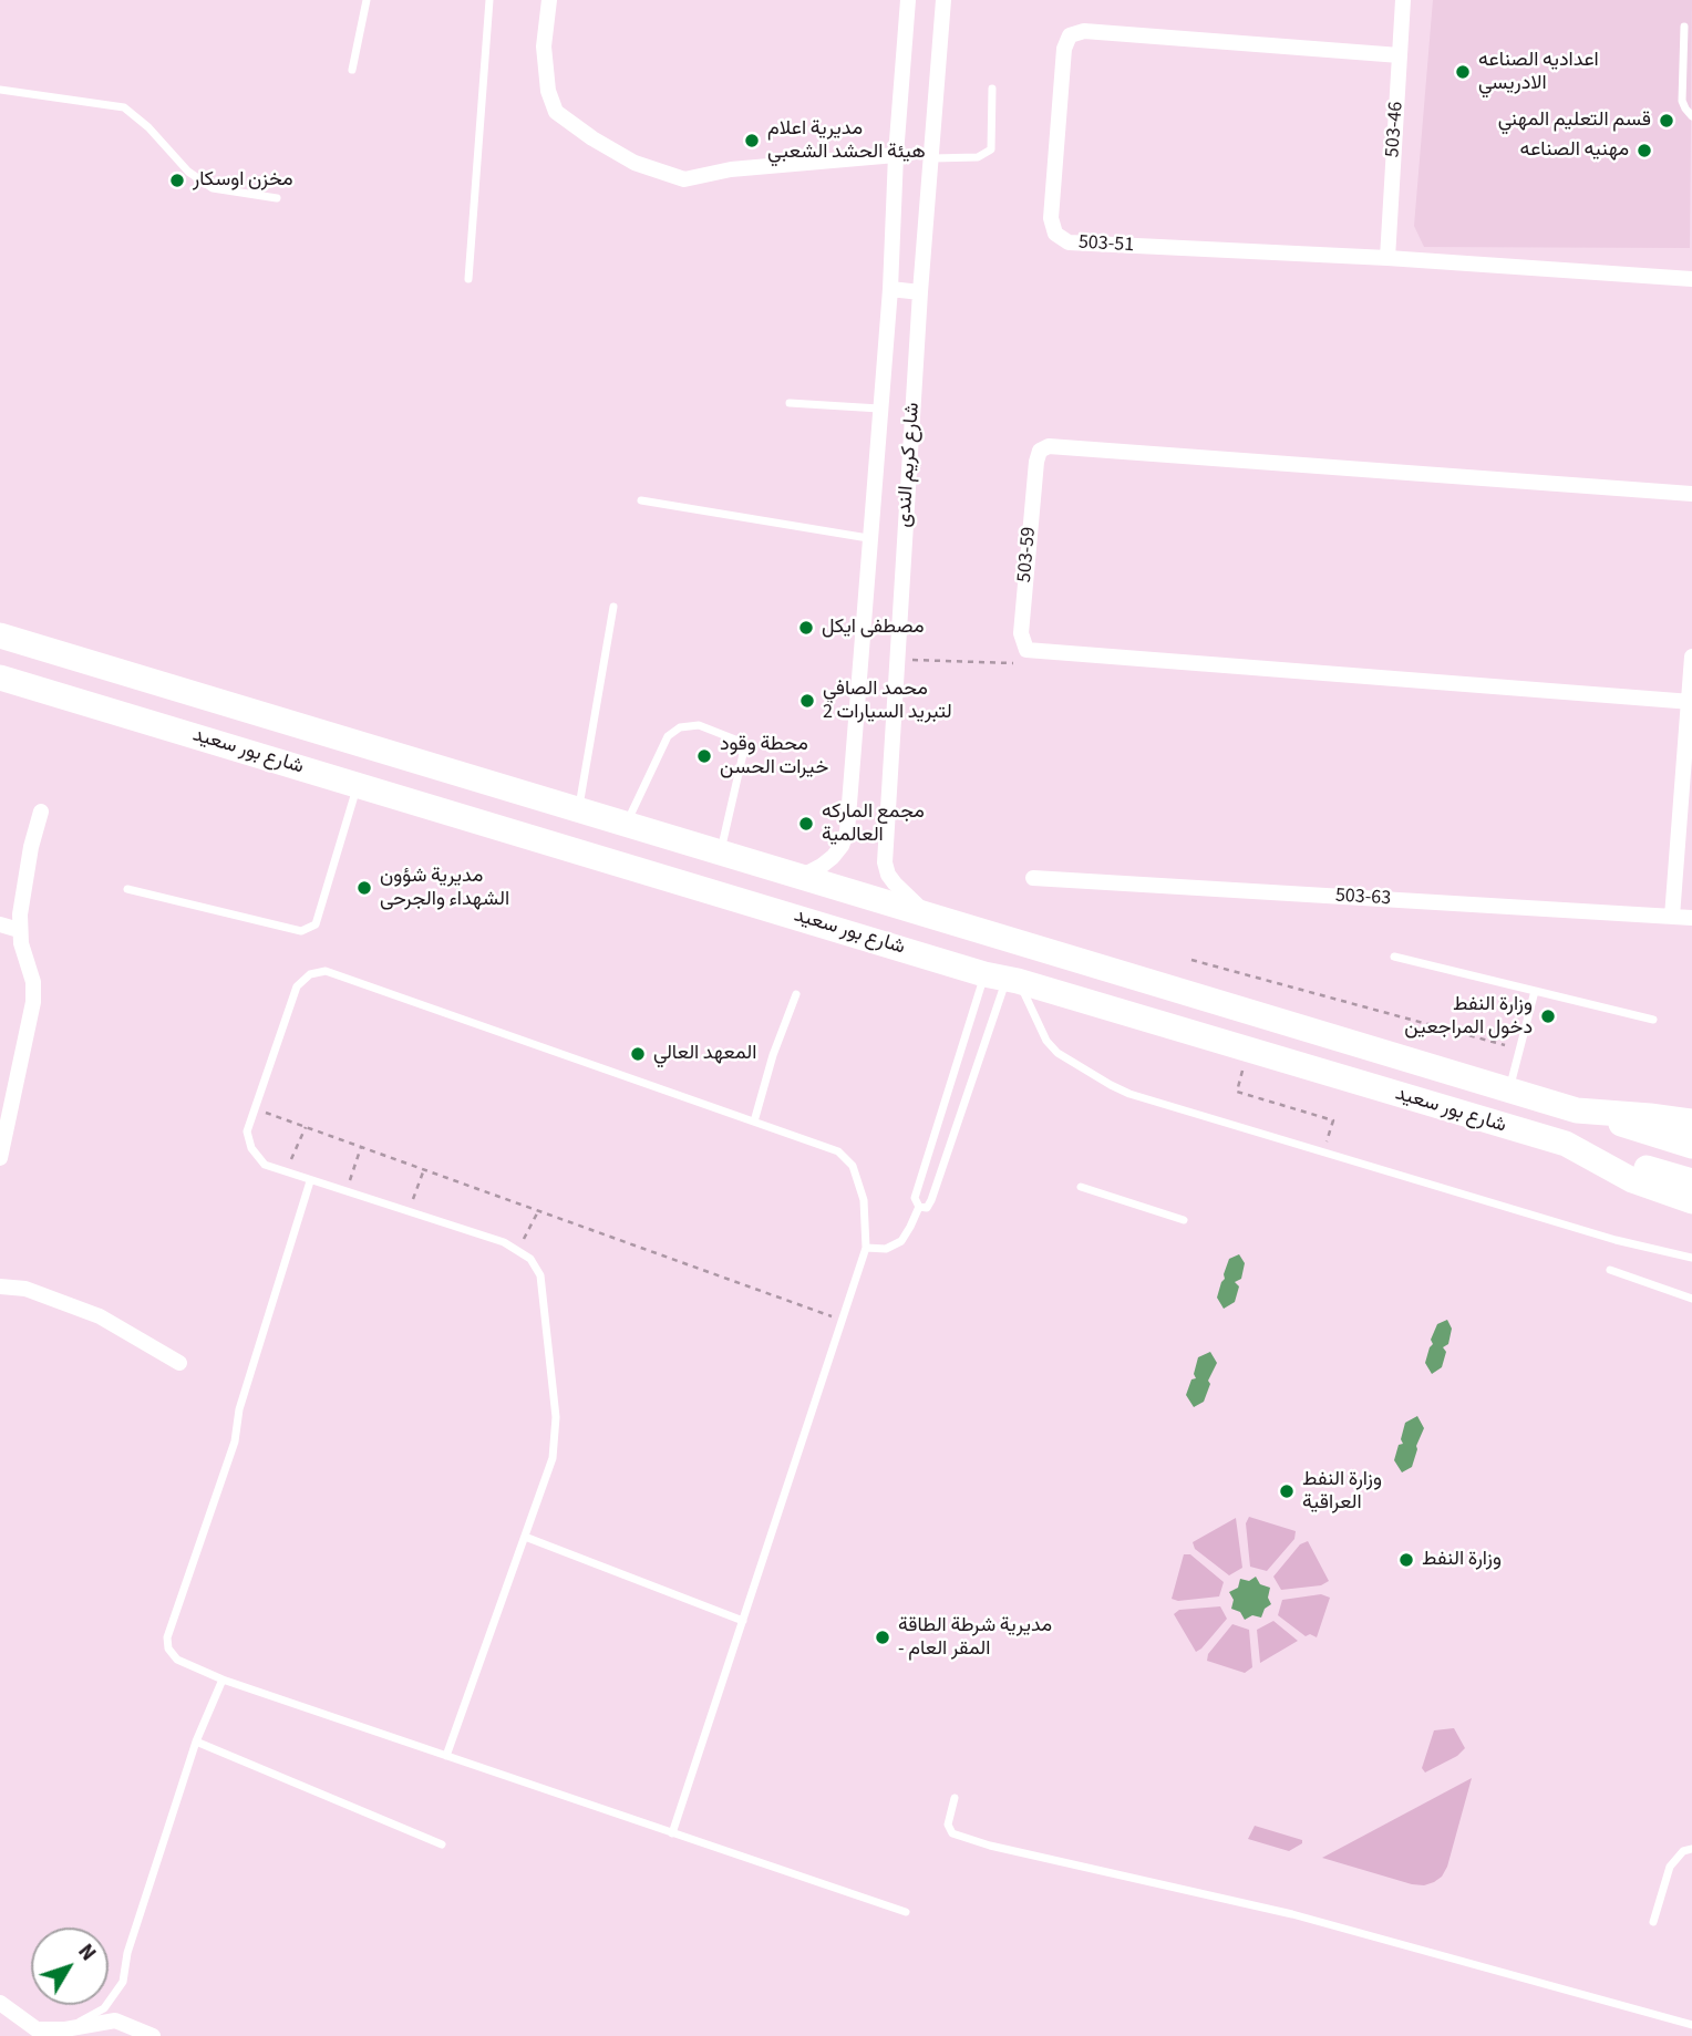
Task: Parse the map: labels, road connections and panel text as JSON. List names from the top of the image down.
{
  "streets": {
    "main road": ["شارع بور سعيد"],
    "street": [
      "503-46",
      "503-51",
      "شارع كريم الندى",
      "503-59",
      "503-63"
    ]
  },
  "crossings": [
    ["503-46", "503-51"],
    ["شارع كريم الندى", "شارع بور سعيد"]
  ],
  "places": [
    "اعداديه الصناعه الادريسي",
    "قسم التعليم المهني",
    "مديرية اعلام هيئة الحشد الشعبي",
    "مهنيه الصناعه",
    "مخزن اوسكار",
    "مصطفى ايكل",
    "محمد الصافي لتبريد السيارات 2",
    "محطة وقود خيرات الحسن",
    "مجمع الماركه العالمية",
    "مديرية شؤون الشهداء والجرحى",
    "وزارة النفط دخول المراجعين",
    "المعهد العالي",
    "وزارة النفط العراقية",
    "وزارة النفط",
    "مديرية شرطة الطاقة - المقر العام"
  ],
  "north": "top right"
}
